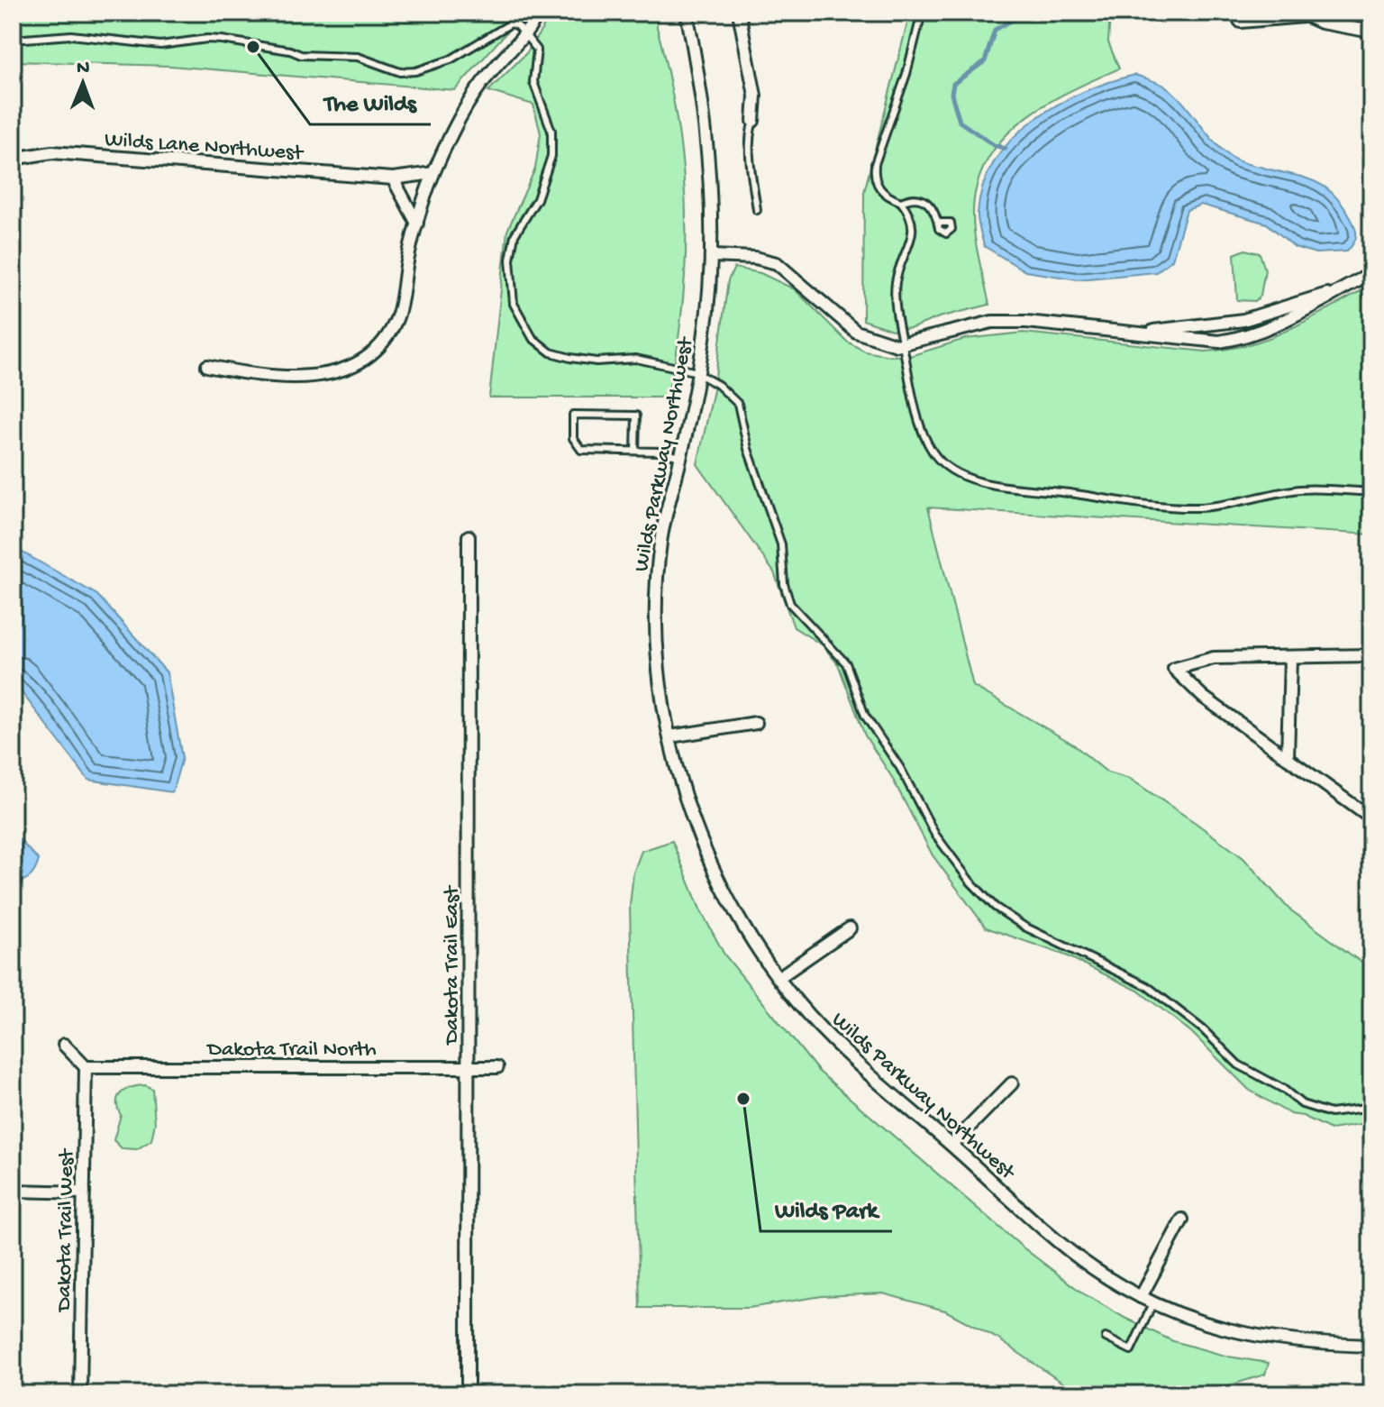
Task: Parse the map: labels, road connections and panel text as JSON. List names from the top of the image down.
{
  "streets": {
    "street": [
      "Wilds Lane Northwest",
      "Wilds Parkway Northwest",
      "Dakota Trail East",
      "Dakota Trail North",
      "Dakota Trail West"
    ]
  },
  "crossings": [
    ["Dakota Trail East", "Dakota Trail North"],
    ["Dakota Trail North", "Dakota Trail West"]
  ],
  "places": ["The Wilds", "Wilds Park"],
  "north": "top"
}
